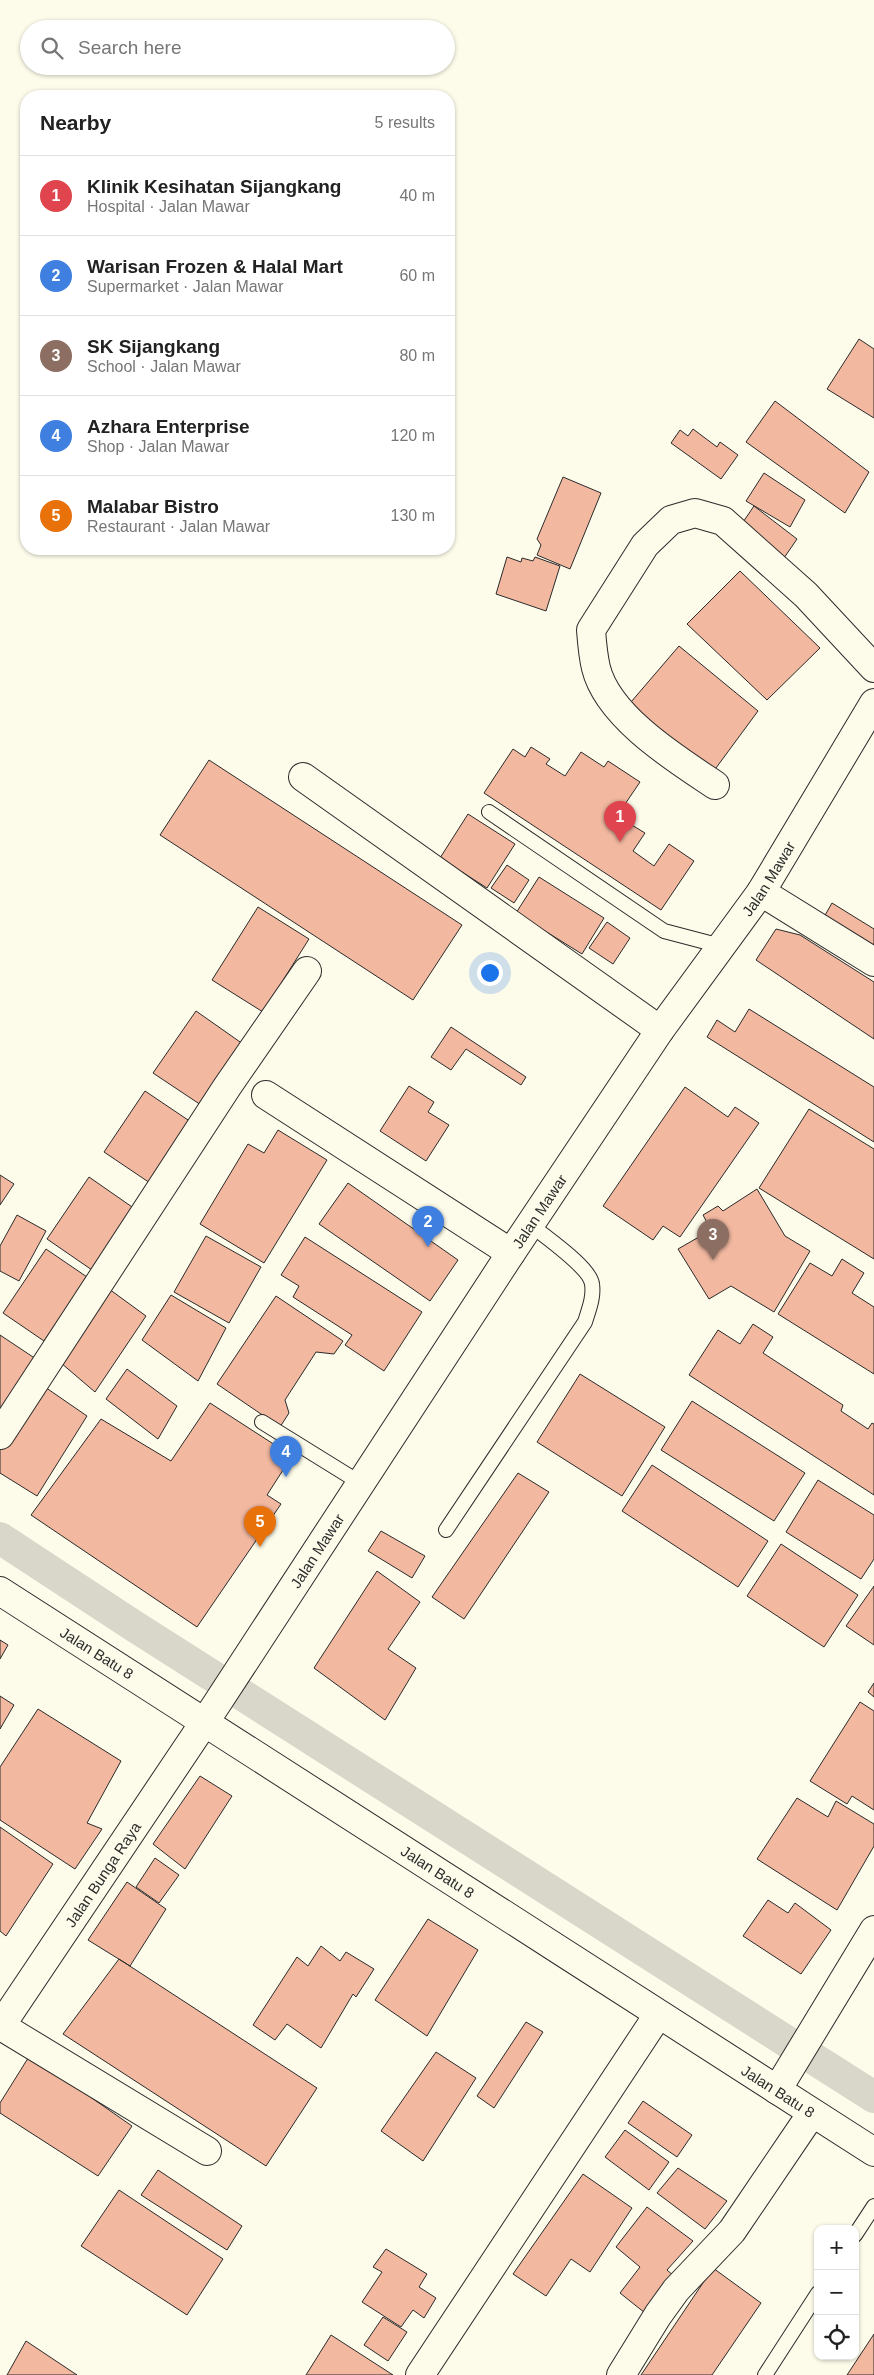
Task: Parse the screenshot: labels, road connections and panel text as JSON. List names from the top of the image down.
{
  "streets": {
    "street": ["Jalan Mawar", "Jalan Batu 8", "Jalan Bunga Raya"]
  },
  "crossings": [
    ["Jalan Mawar", "Jalan Batu 8"],
    ["Jalan Mawar", "Jalan Bunga Raya"],
    ["Jalan Batu 8", "Jalan Bunga Raya"]
  ],
  "page": {
    "search": "Search here",
    "heading": ["Nearby", "5 results"],
    "list": [
      {
        "mark": "1",
        "name": "Klinik Kesihatan Sijangkang",
        "note": "Hospital · Jalan Mawar",
        "value": "40 m"
      },
      {
        "mark": "2",
        "name": "Warisan Frozen & Halal Mart",
        "note": "Supermarket · Jalan Mawar",
        "value": "60 m"
      },
      {
        "mark": "3",
        "name": "SK Sijangkang",
        "note": "School · Jalan Mawar",
        "value": "80 m"
      },
      {
        "mark": "4",
        "name": "Azhara Enterprise",
        "note": "Shop · Jalan Mawar",
        "value": "120 m"
      },
      {
        "mark": "5",
        "name": "Malabar Bistro",
        "note": "Restaurant · Jalan Mawar",
        "value": "130 m"
      }
    ],
    "pins": [
      "1",
      "2",
      "3",
      "4",
      "5"
    ],
    "map_buttons": ["+", "−"]
  }
}
